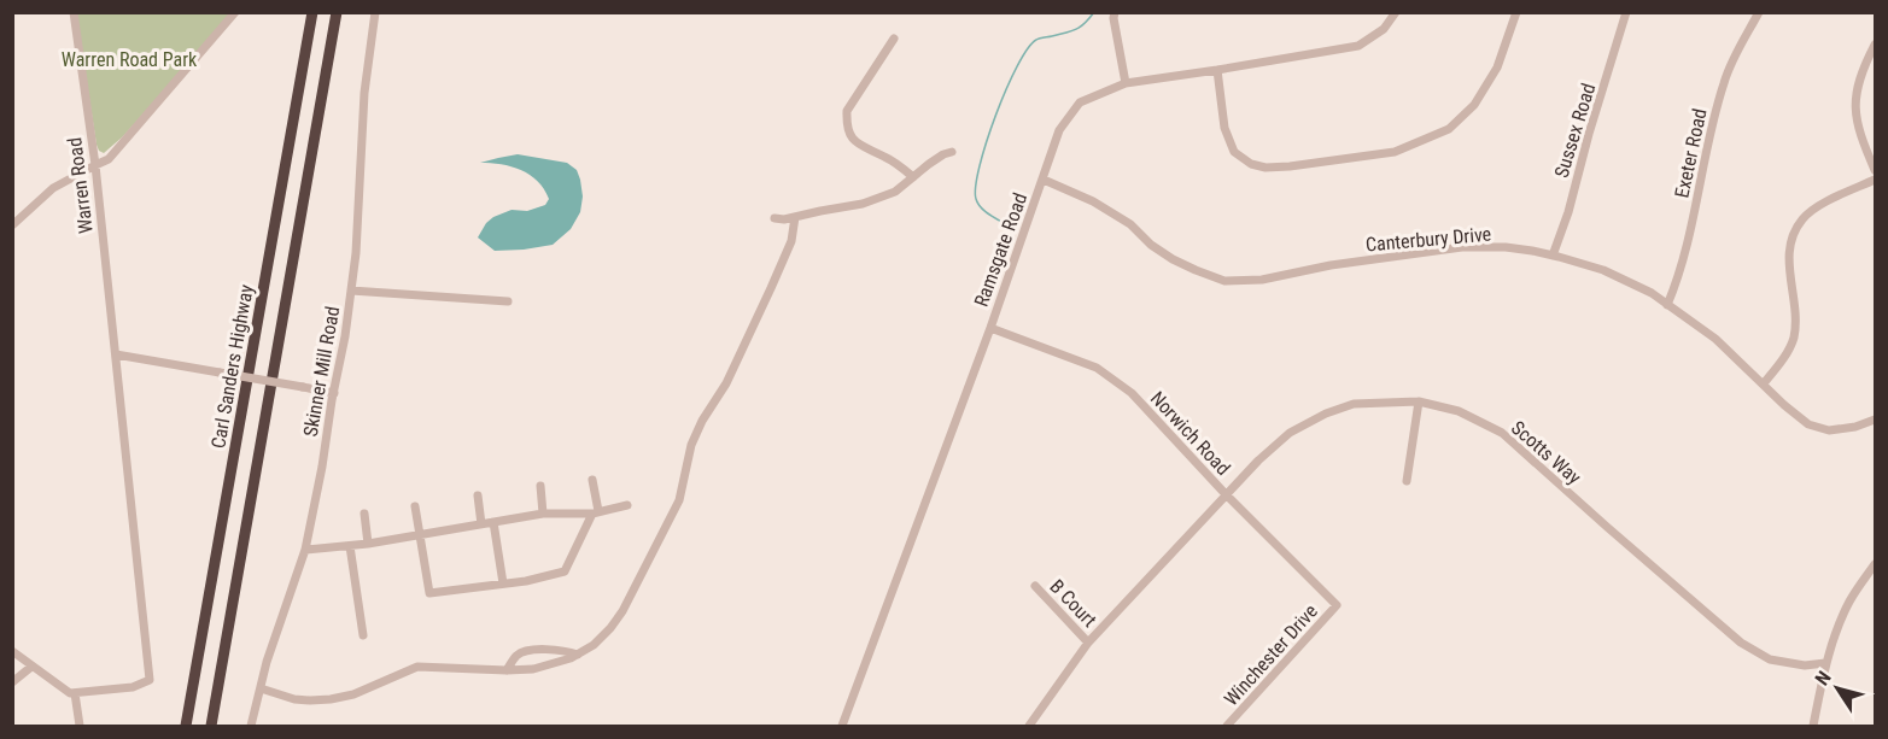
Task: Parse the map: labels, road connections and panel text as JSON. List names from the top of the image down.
{
  "streets": {
    "highway": ["Carl Sanders Highway"],
    "street": [
      "Sussex Road",
      "Exeter Road",
      "Warren Road",
      "Canterbury Drive",
      "Ramsgate Road",
      "Skinner Mill Road",
      "Norwich Road",
      "Scotts Way",
      "B Court",
      "Winchester Drive"
    ]
  },
  "crossings": [
    ["Sussex Road", "Canterbury Drive"],
    ["Exeter Road", "Canterbury Drive"],
    ["Canterbury Drive", "Ramsgate Road"],
    ["Ramsgate Road", "Norwich Road"],
    ["Norwich Road", "Scotts Way"],
    ["Norwich Road", "Winchester Drive"],
    ["Scotts Way", "B Court"]
  ],
  "parks": ["Warren Road Park"],
  "north": "top left"
}
